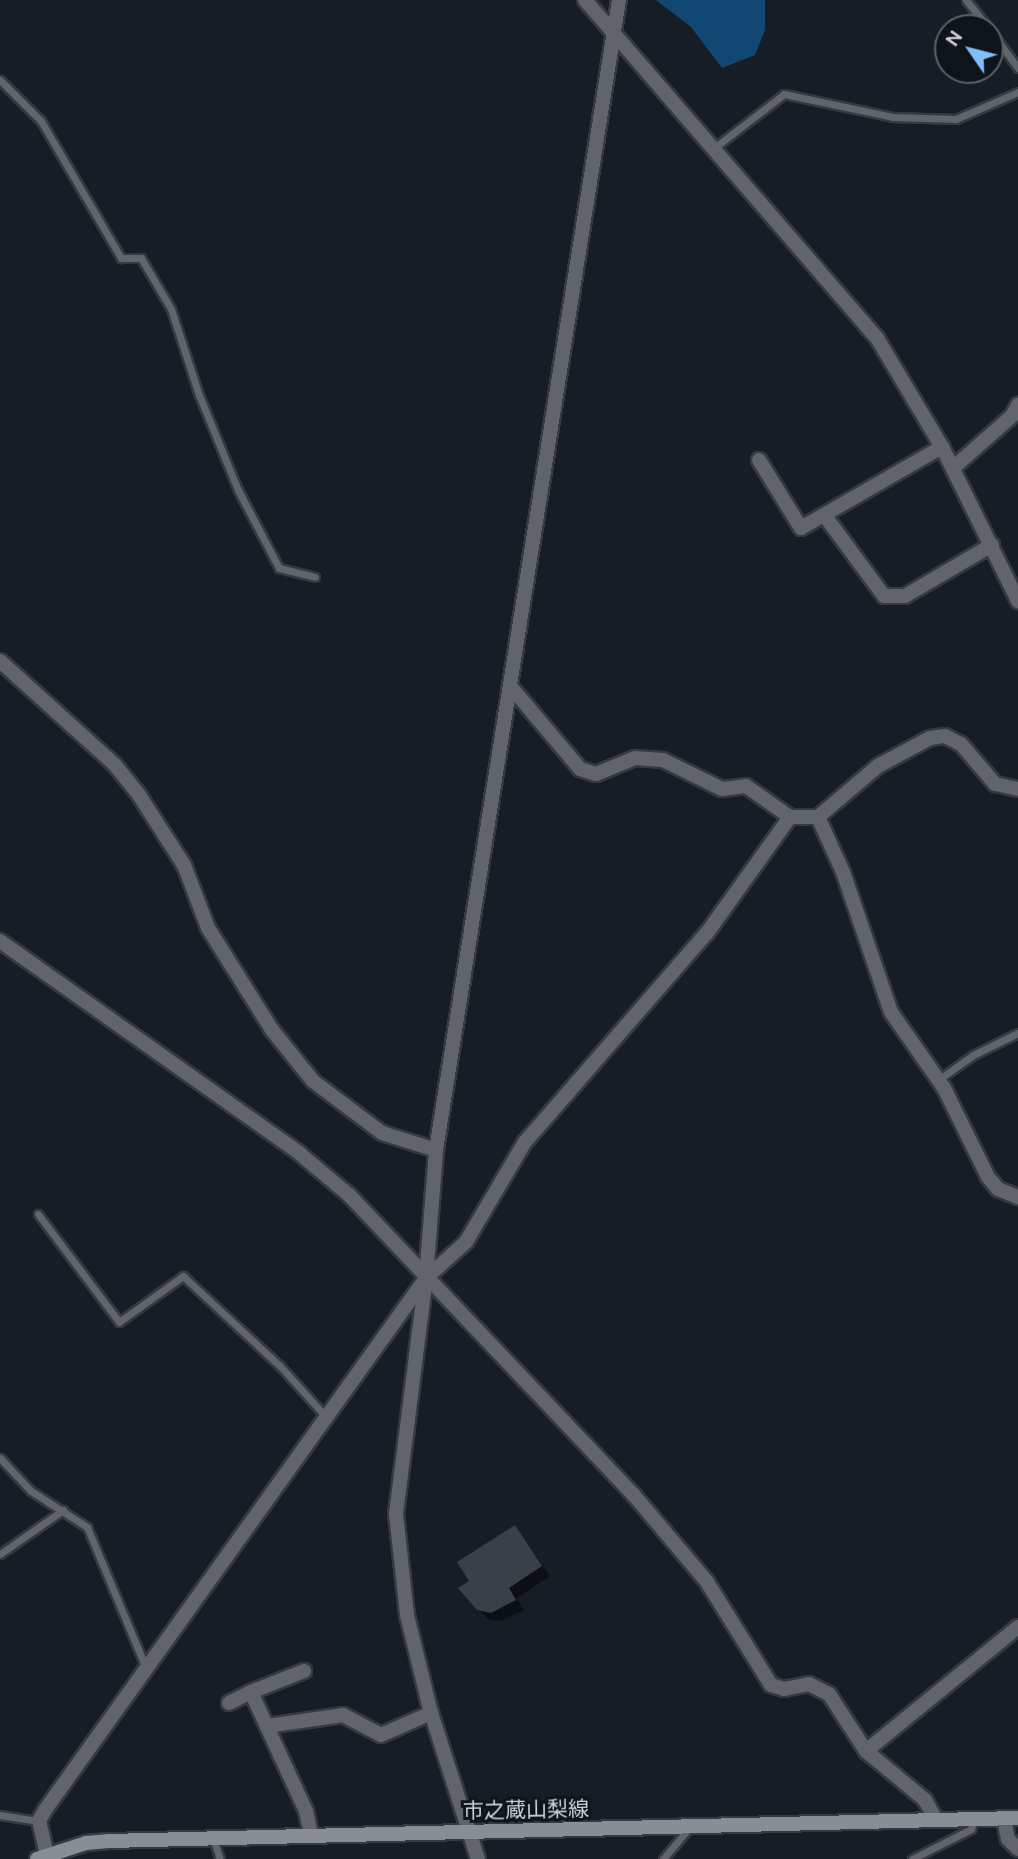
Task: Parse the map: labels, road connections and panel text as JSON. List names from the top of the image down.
{
  "streets": {
    "main road": ["市之蔵山梨線"]
  },
  "north": "top left"
}
